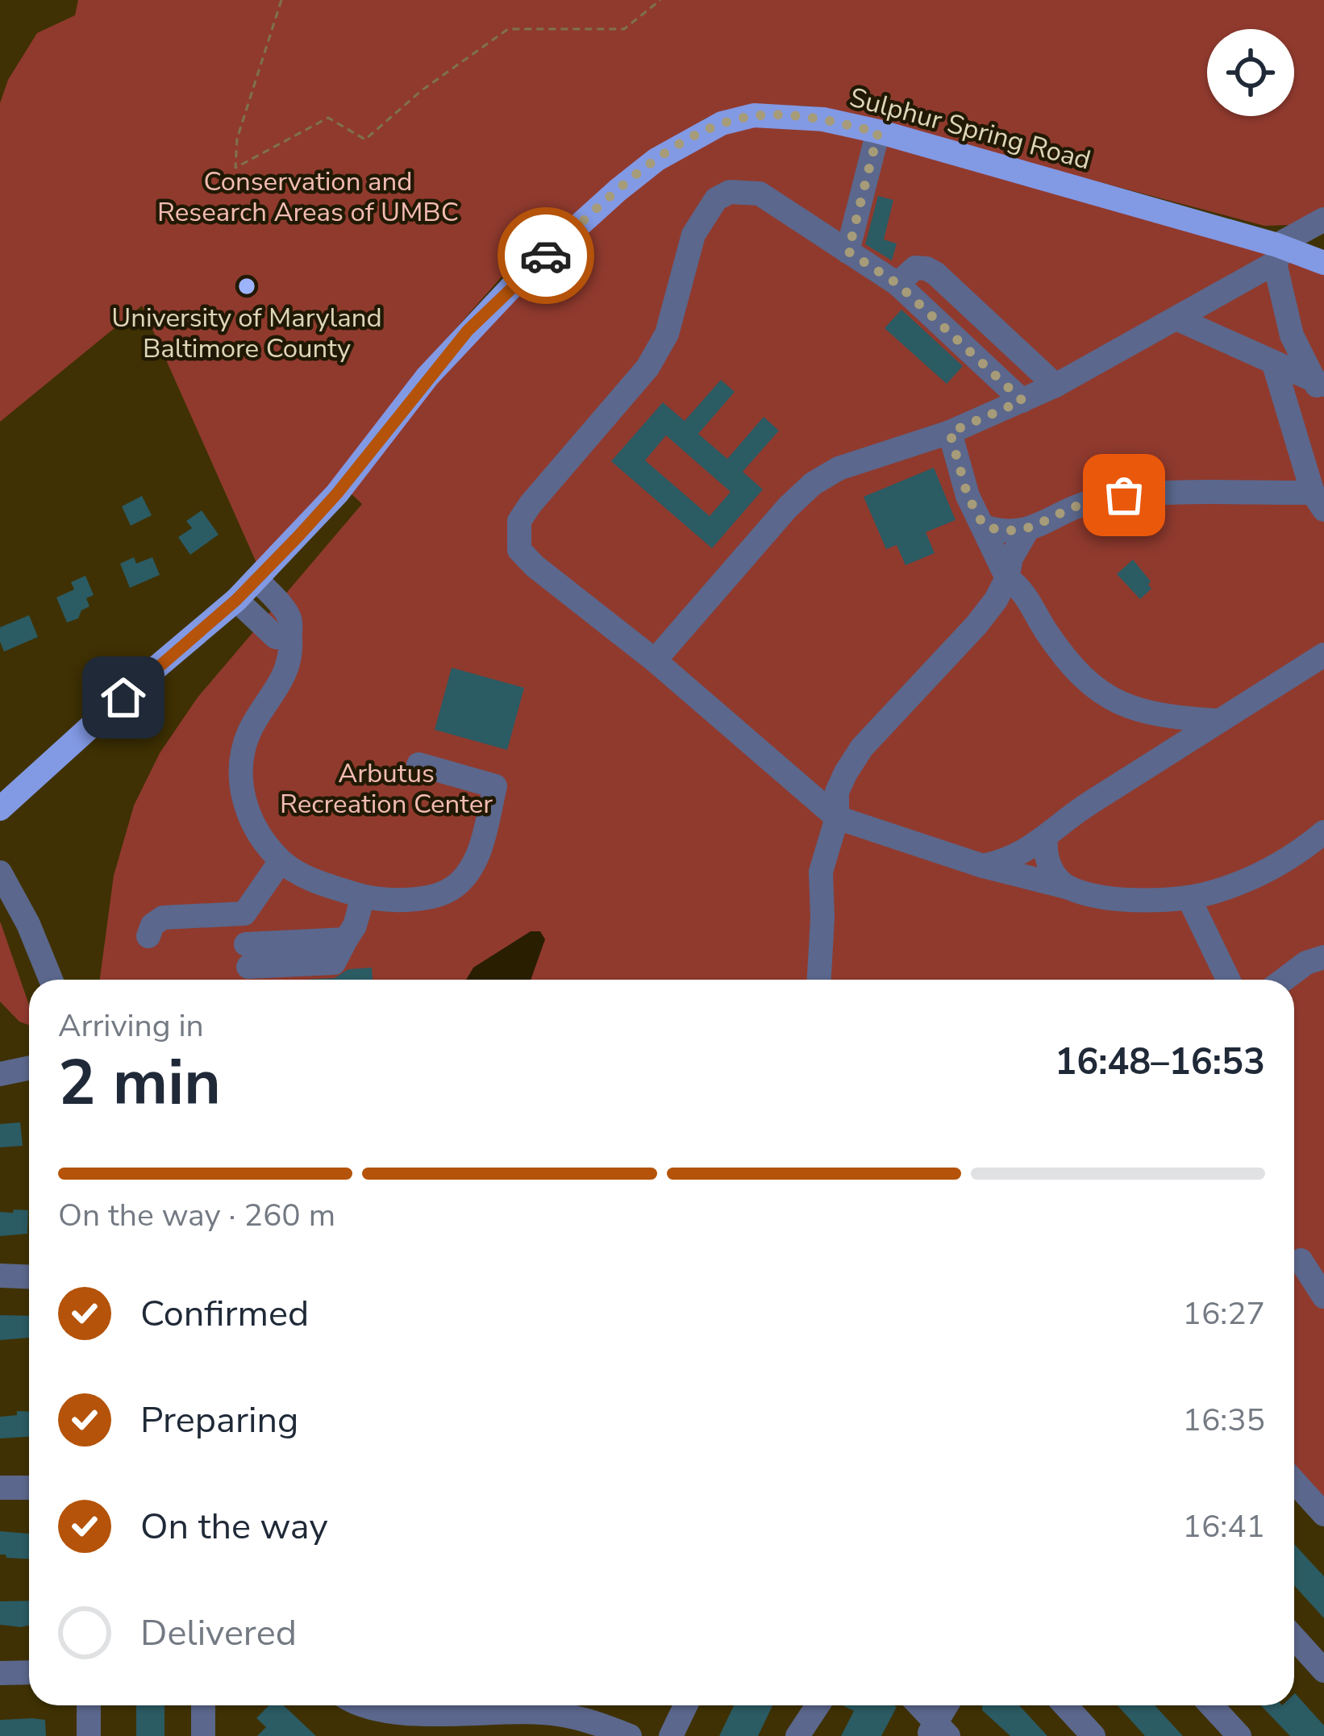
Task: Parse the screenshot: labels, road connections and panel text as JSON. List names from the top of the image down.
{
  "streets": {
    "main road": ["Sulphur Spring Road"]
  },
  "parks": ["Conservation and Research Areas of UMBC", "Arbutus Recreation Center"],
  "places": ["University of Maryland Baltimore County"],
  "page": {
    "heading": ["2 min", "Arriving in", "16:48–16:53"],
    "bar": "On the way · 260 m",
    "list": [
      ["Confirmed", "16:27"],
      ["Preparing", "16:35"],
      ["On the way", "16:41"],
      "Delivered"
    ]
  }
}
